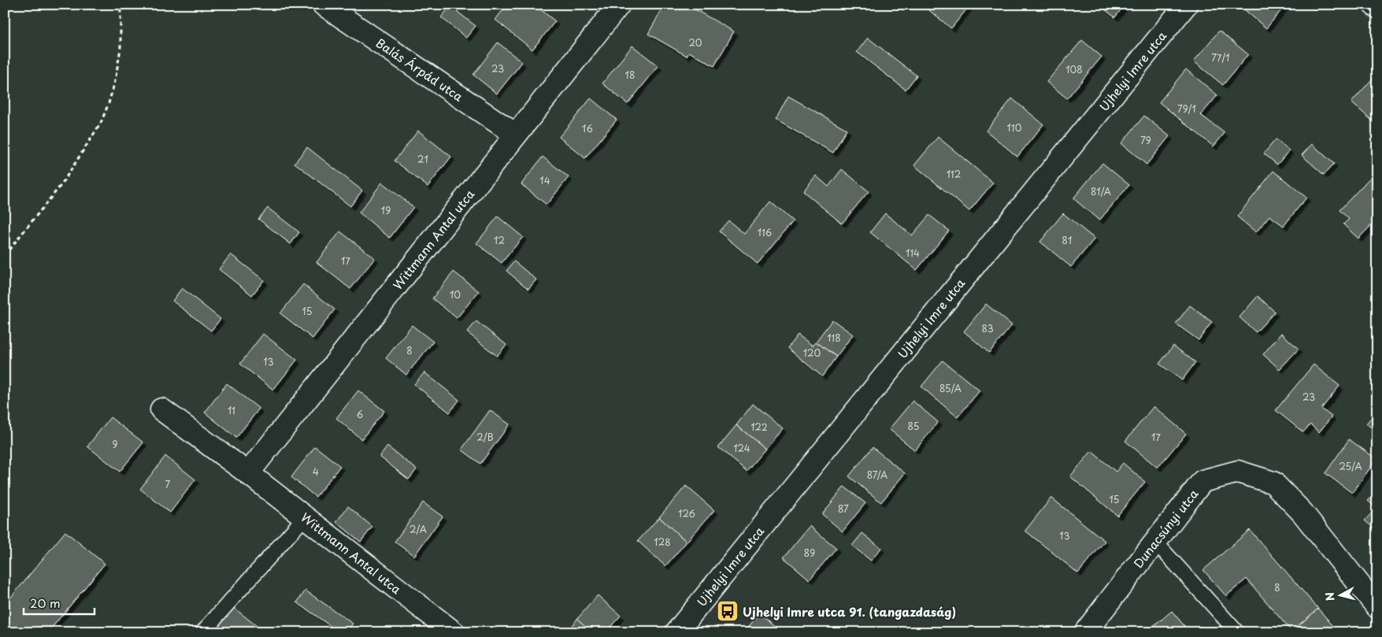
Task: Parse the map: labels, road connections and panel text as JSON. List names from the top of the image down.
{
  "streets": {
    "street": [
      "Balás Árpád utca",
      "Ujhelyi Imre utca",
      "Wittmann Antal utca",
      "Dunacsúnyi utca"
    ]
  },
  "crossings": [
    ["Balás Árpád utca", "Wittmann Antal utca"]
  ],
  "places": {
    "bus stop": ["Ujhelyi Imre utca 91. (tangazdaság)"]
  },
  "house_numbers": [
    "20",
    "77/1",
    "23",
    "108",
    "18",
    "79/1",
    "110",
    "16",
    "79",
    "21",
    "112",
    "14",
    "81/A",
    "19",
    "116",
    "12",
    "81",
    "114",
    "17",
    "10",
    "15",
    "83",
    "118",
    "8",
    "120",
    "13",
    "85/A",
    "23",
    "11",
    "6",
    "85",
    "122",
    "2/B",
    "17",
    "9",
    "124",
    "25/A",
    "4",
    "87/A",
    "7",
    "15",
    "87",
    "126",
    "2/A",
    "13",
    "128",
    "89",
    "8"
  ],
  "scale_bar": "20 m",
  "north": "left"
}
